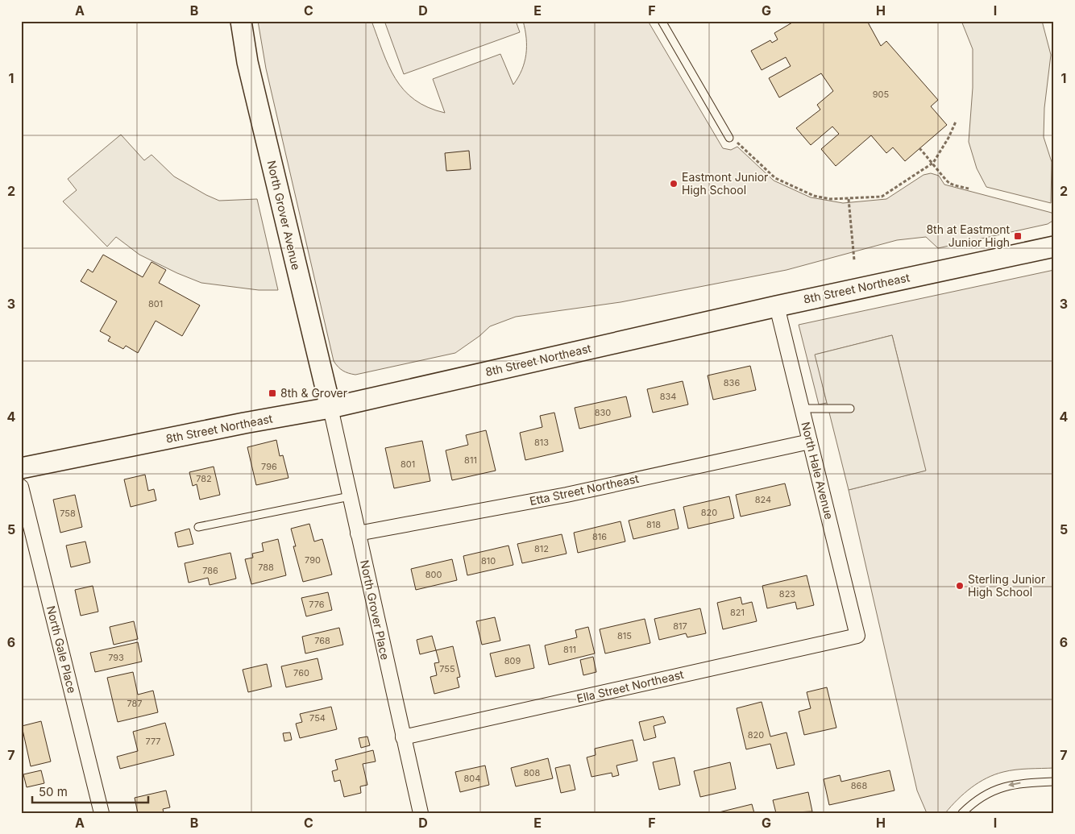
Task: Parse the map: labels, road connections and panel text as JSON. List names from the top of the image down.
{
  "streets": {
    "street": [
      "North Grover Avenue",
      "8th Street Northeast",
      "North Hale Avenue",
      "Etta Street Northeast",
      "North Grover Place",
      "North Gale Place",
      "Ella Street Northeast"
    ]
  },
  "crossings": [
    ["North Grover Avenue", "8th Street Northeast"],
    ["North Grover Avenue", "North Grover Place"],
    ["8th Street Northeast", "North Hale Avenue"],
    ["8th Street Northeast", "North Grover Place"],
    ["North Hale Avenue", "Etta Street Northeast"],
    ["North Hale Avenue", "Ella Street Northeast"],
    ["Etta Street Northeast", "North Grover Place"],
    ["North Grover Place", "Ella Street Northeast"]
  ],
  "places": {
    "other": ["Eastmont Junior High School", "Sterling Junior High School"],
    "transit": ["8th at Eastmont Junior High", "8th & Grover"]
  },
  "house_numbers": [
    "905",
    "801",
    "836",
    "834",
    "830",
    "813",
    "811",
    "801",
    "796",
    "782",
    "824",
    "820",
    "758",
    "818",
    "816",
    "812",
    "790",
    "810",
    "788",
    "786",
    "800",
    "823",
    "776",
    "821",
    "817",
    "815",
    "768",
    "811",
    "793",
    "809",
    "755",
    "760",
    "787",
    "754",
    "820",
    "777",
    "808",
    "804",
    "868"
  ],
  "scale_bar": "50 m",
  "grid": {
    "columns": [
      "A",
      "B",
      "C",
      "D",
      "E",
      "F",
      "G",
      "H",
      "I"
    ],
    "rows": [
      "1",
      "2",
      "3",
      "4",
      "5",
      "6",
      "7"
    ]
  }
}
